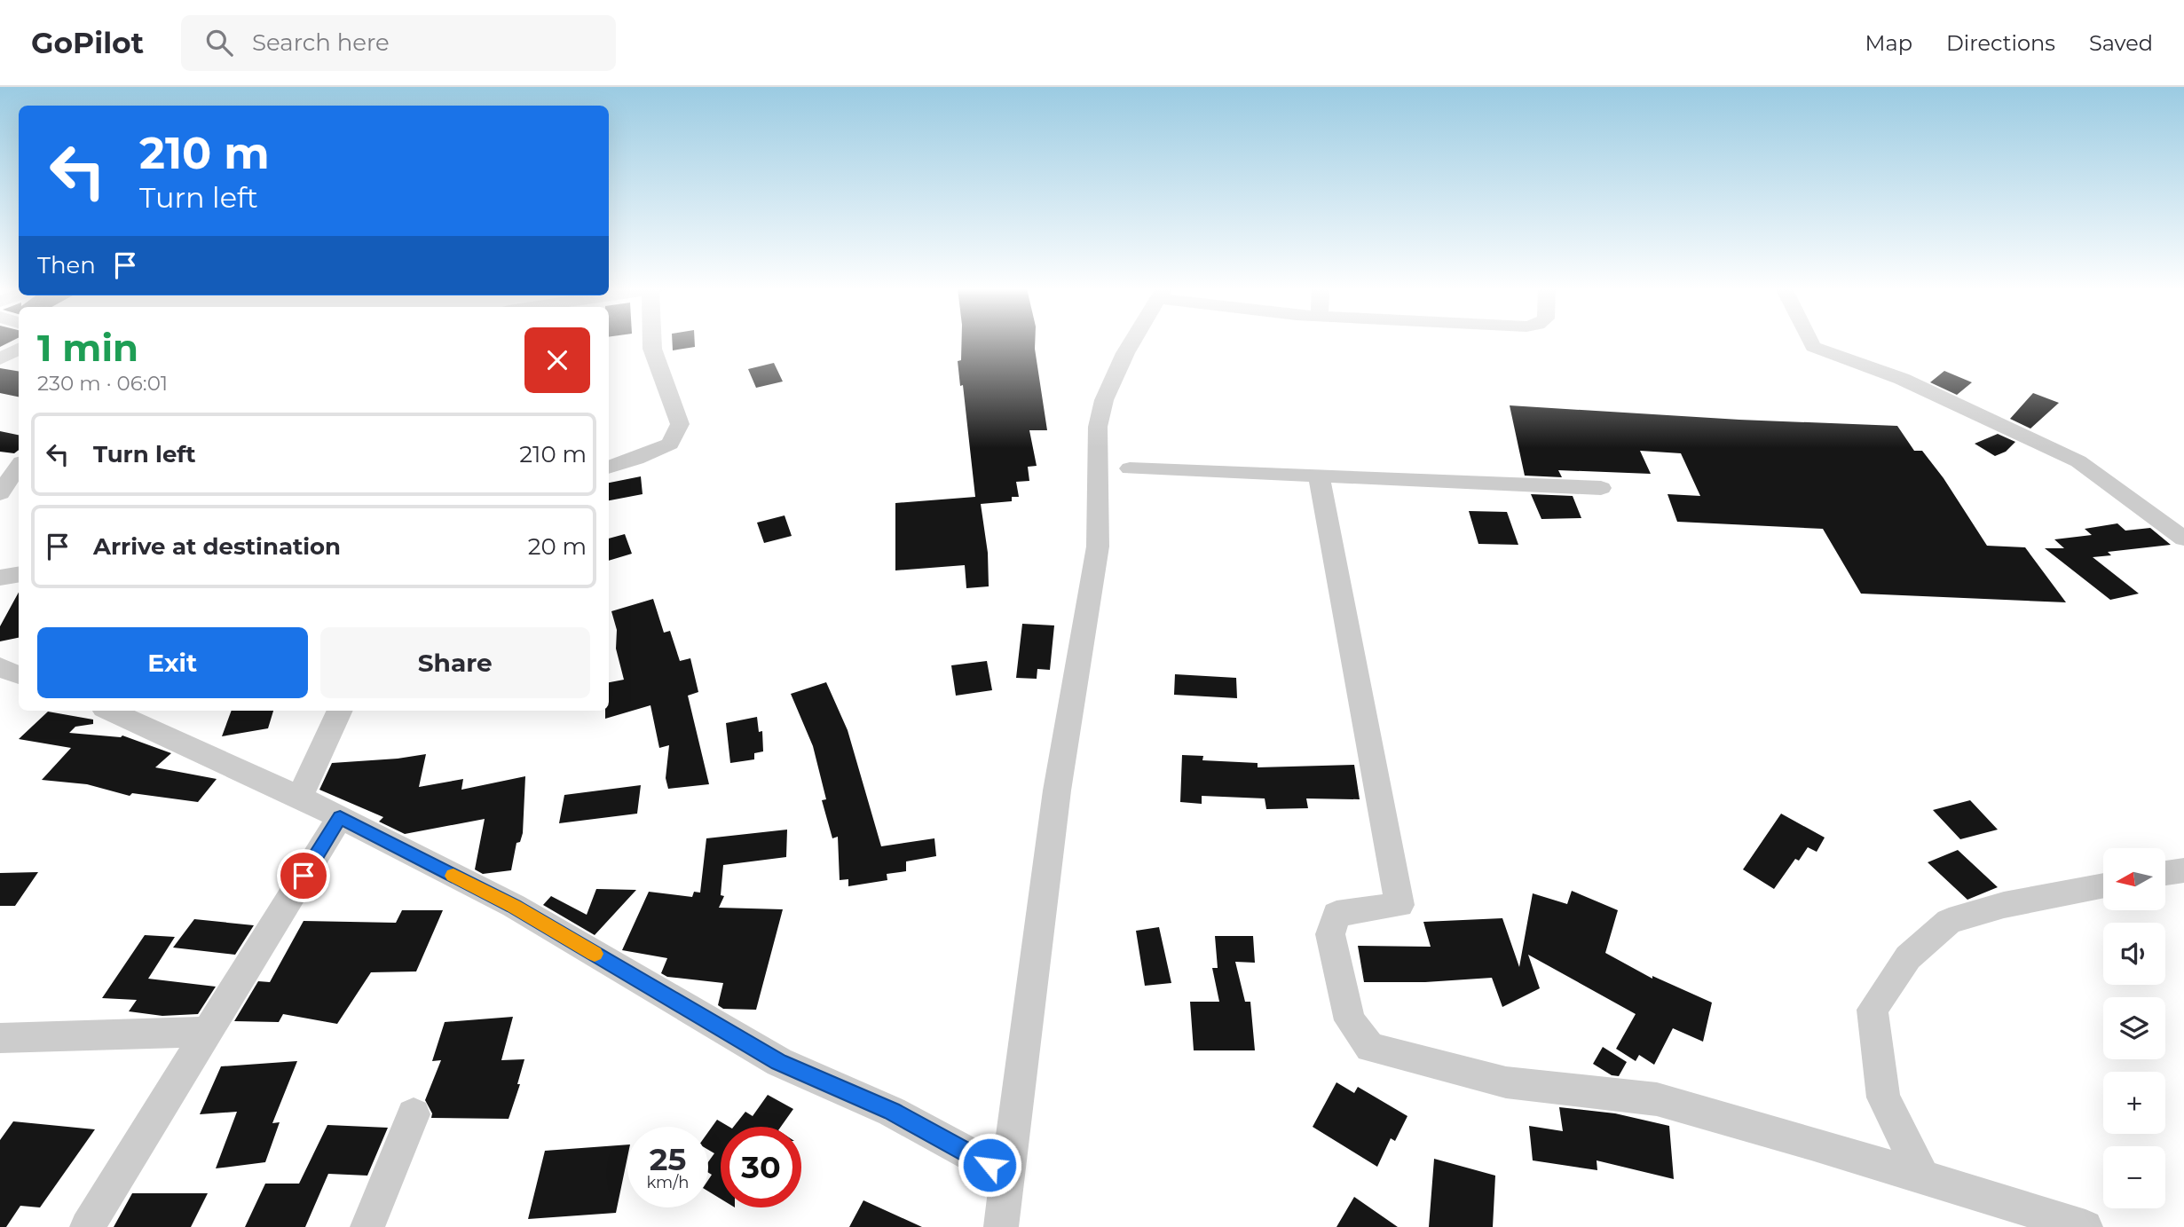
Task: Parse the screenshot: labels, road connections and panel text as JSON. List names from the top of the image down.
{
  "north": "left",
  "page": {
    "header": "GoPilot",
    "search": "Search here",
    "nav": ["Map", "Directions", "Saved"],
    "turn": ["210 m", "Turn left"],
    "then": "Then",
    "heading": ["1 min", "230 m · 06:01"],
    "list": [
      {
        "name": "Turn left",
        "value": "210 m"
      },
      {
        "name": "Arrive at destination",
        "value": "20 m"
      }
    ],
    "buttons": ["Exit", "Share"],
    "map_buttons": ["+", "−"],
    "speed": "25 km/h",
    "limit": "30"
  }
}
